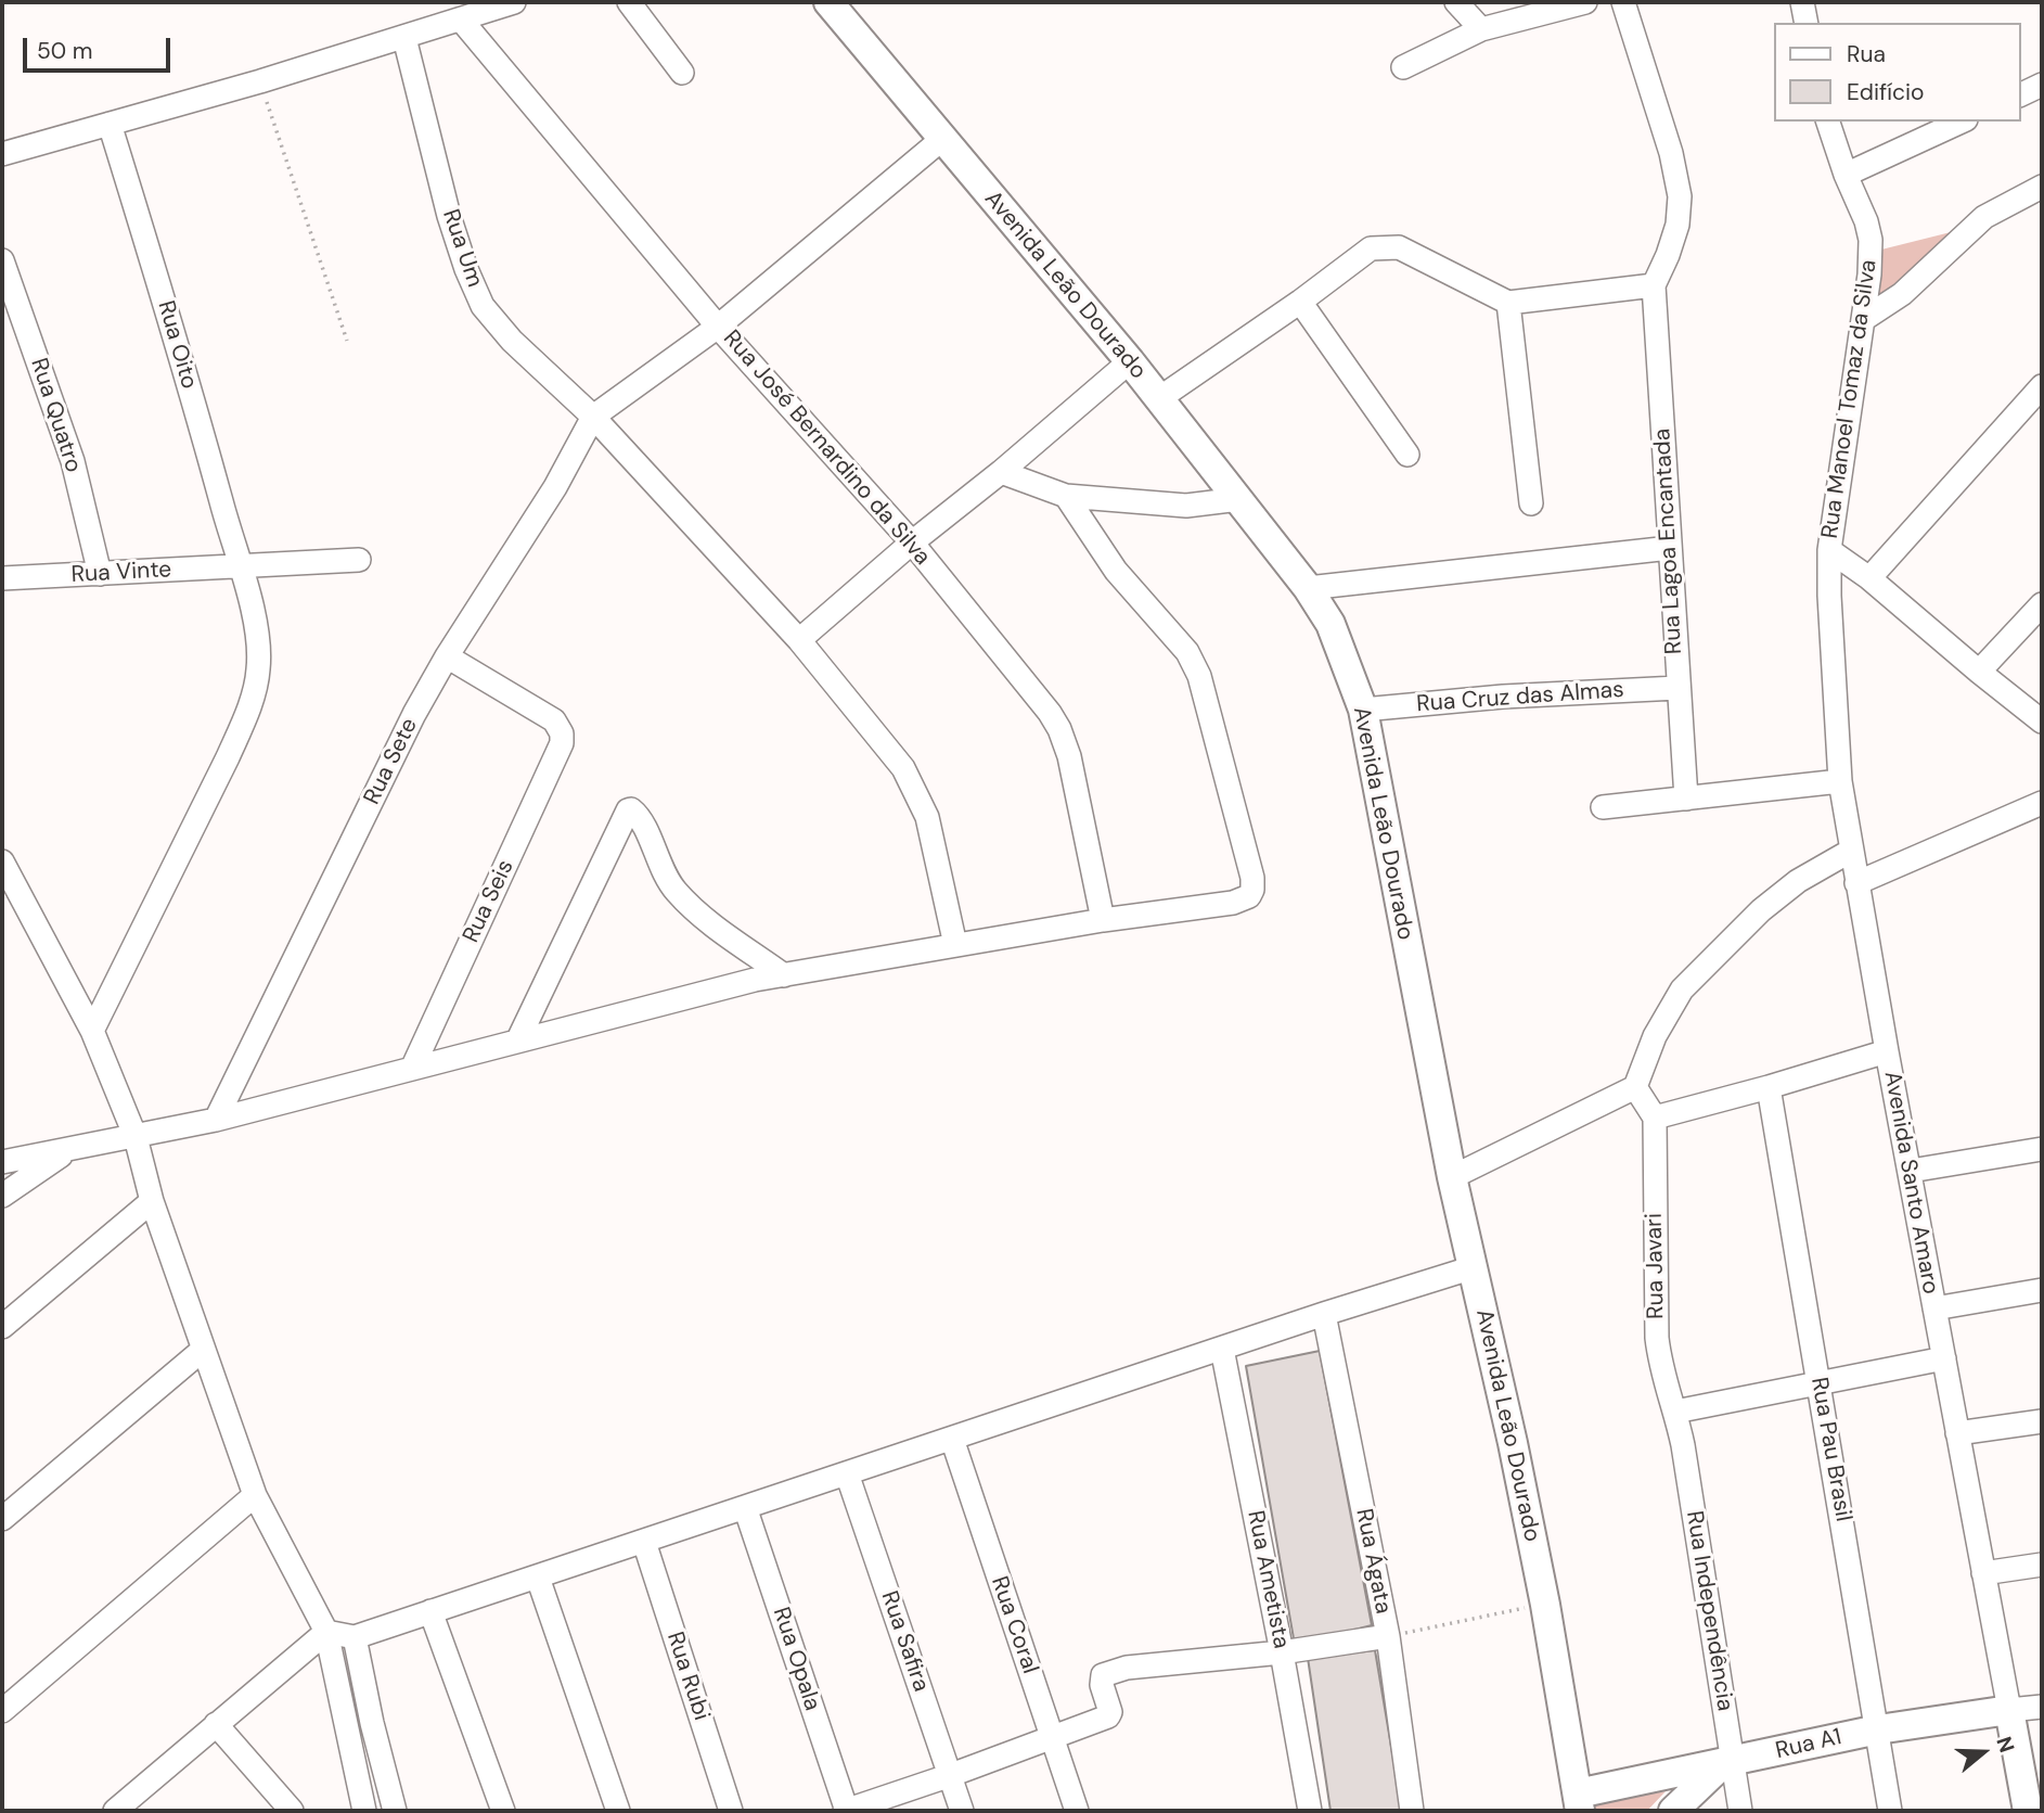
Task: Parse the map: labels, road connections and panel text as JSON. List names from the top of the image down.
{
  "streets": {
    "main road": ["Avenida Leão Dourado", "Avenida Santo Amaro", "Rua A1"],
    "street": [
      "Rua Um",
      "Rua Oito",
      "Rua Manoel Tomaz da Silva",
      "Rua Quatro",
      "Rua José Bernardino da Silva",
      "Rua Lagoa Encantada",
      "Rua Vinte",
      "Rua Cruz das Almas",
      "Rua Sete",
      "Rua Seis",
      "Rua Javari",
      "Rua Pau Brasil",
      "Rua Ágata",
      "Rua Ametista",
      "Rua Independência",
      "Rua Coral",
      "Rua Safira",
      "Rua Opala",
      "Rua Rubi"
    ]
  },
  "crossings": [
    ["Rua Um", "Rua Sete"],
    ["Avenida Leão Dourado", "Rua Cruz das Almas"],
    ["Avenida Leão Dourado", "Rua A1"],
    ["Rua Oito", "Rua Vinte"],
    ["Rua Manoel Tomaz da Silva", "Avenida Santo Amaro"],
    ["Rua Quatro", "Rua Vinte"],
    ["Rua Lagoa Encantada", "Rua Cruz das Almas"],
    ["Rua Sete", "Rua Seis"],
    ["Avenida Santo Amaro", "Rua A1"],
    ["Rua Javari", "Rua Independência"],
    ["Rua Pau Brasil", "Rua A1"],
    ["Rua Independência", "Rua A1"]
  ],
  "legend": ["Rua", "Edifício"],
  "scale_bar": "50 m",
  "north": "right"
}
